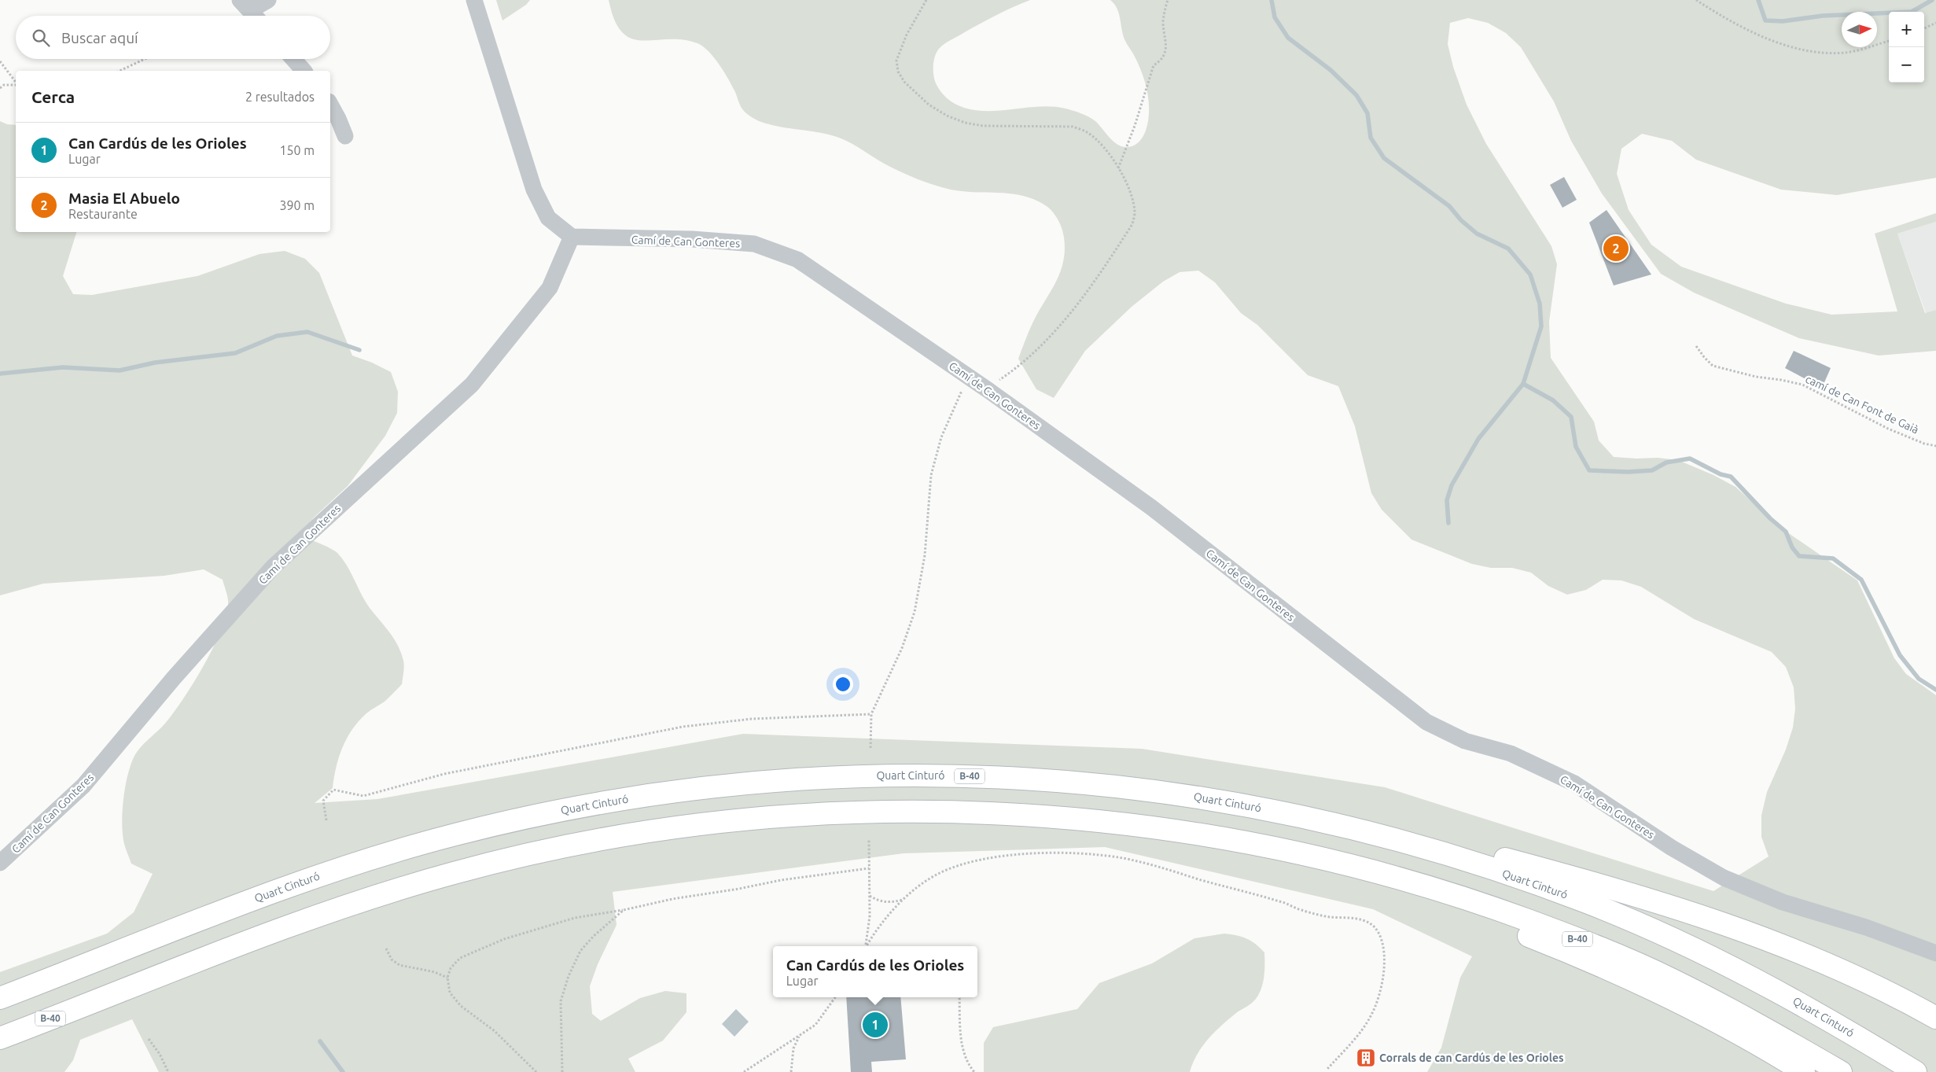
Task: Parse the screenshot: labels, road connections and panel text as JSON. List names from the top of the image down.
{
  "streets": {
    "highway": ["Quart Cinturó", "B-40"],
    "street": ["Camí de Can Gonteres"],
    "path": ["camí de Can Font de Gaià"]
  },
  "places": {
    "building": ["Corrals de can Cardús de les Orioles"]
  },
  "north": "right",
  "page": {
    "map_buttons": ["+", "−"],
    "search": "Buscar aquí",
    "heading": ["Cerca", "2 resultados"],
    "list": [
      {
        "mark": "1",
        "name": "Can Cardús de les Orioles",
        "note": "Lugar",
        "value": "150 m"
      },
      {
        "mark": "2",
        "name": "Masia El Abuelo",
        "note": "Restaurante",
        "value": "390 m"
      }
    ],
    "pins": ["2", "1"],
    "popup": ["Can Cardús de les Orioles", "Lugar"]
  }
}
